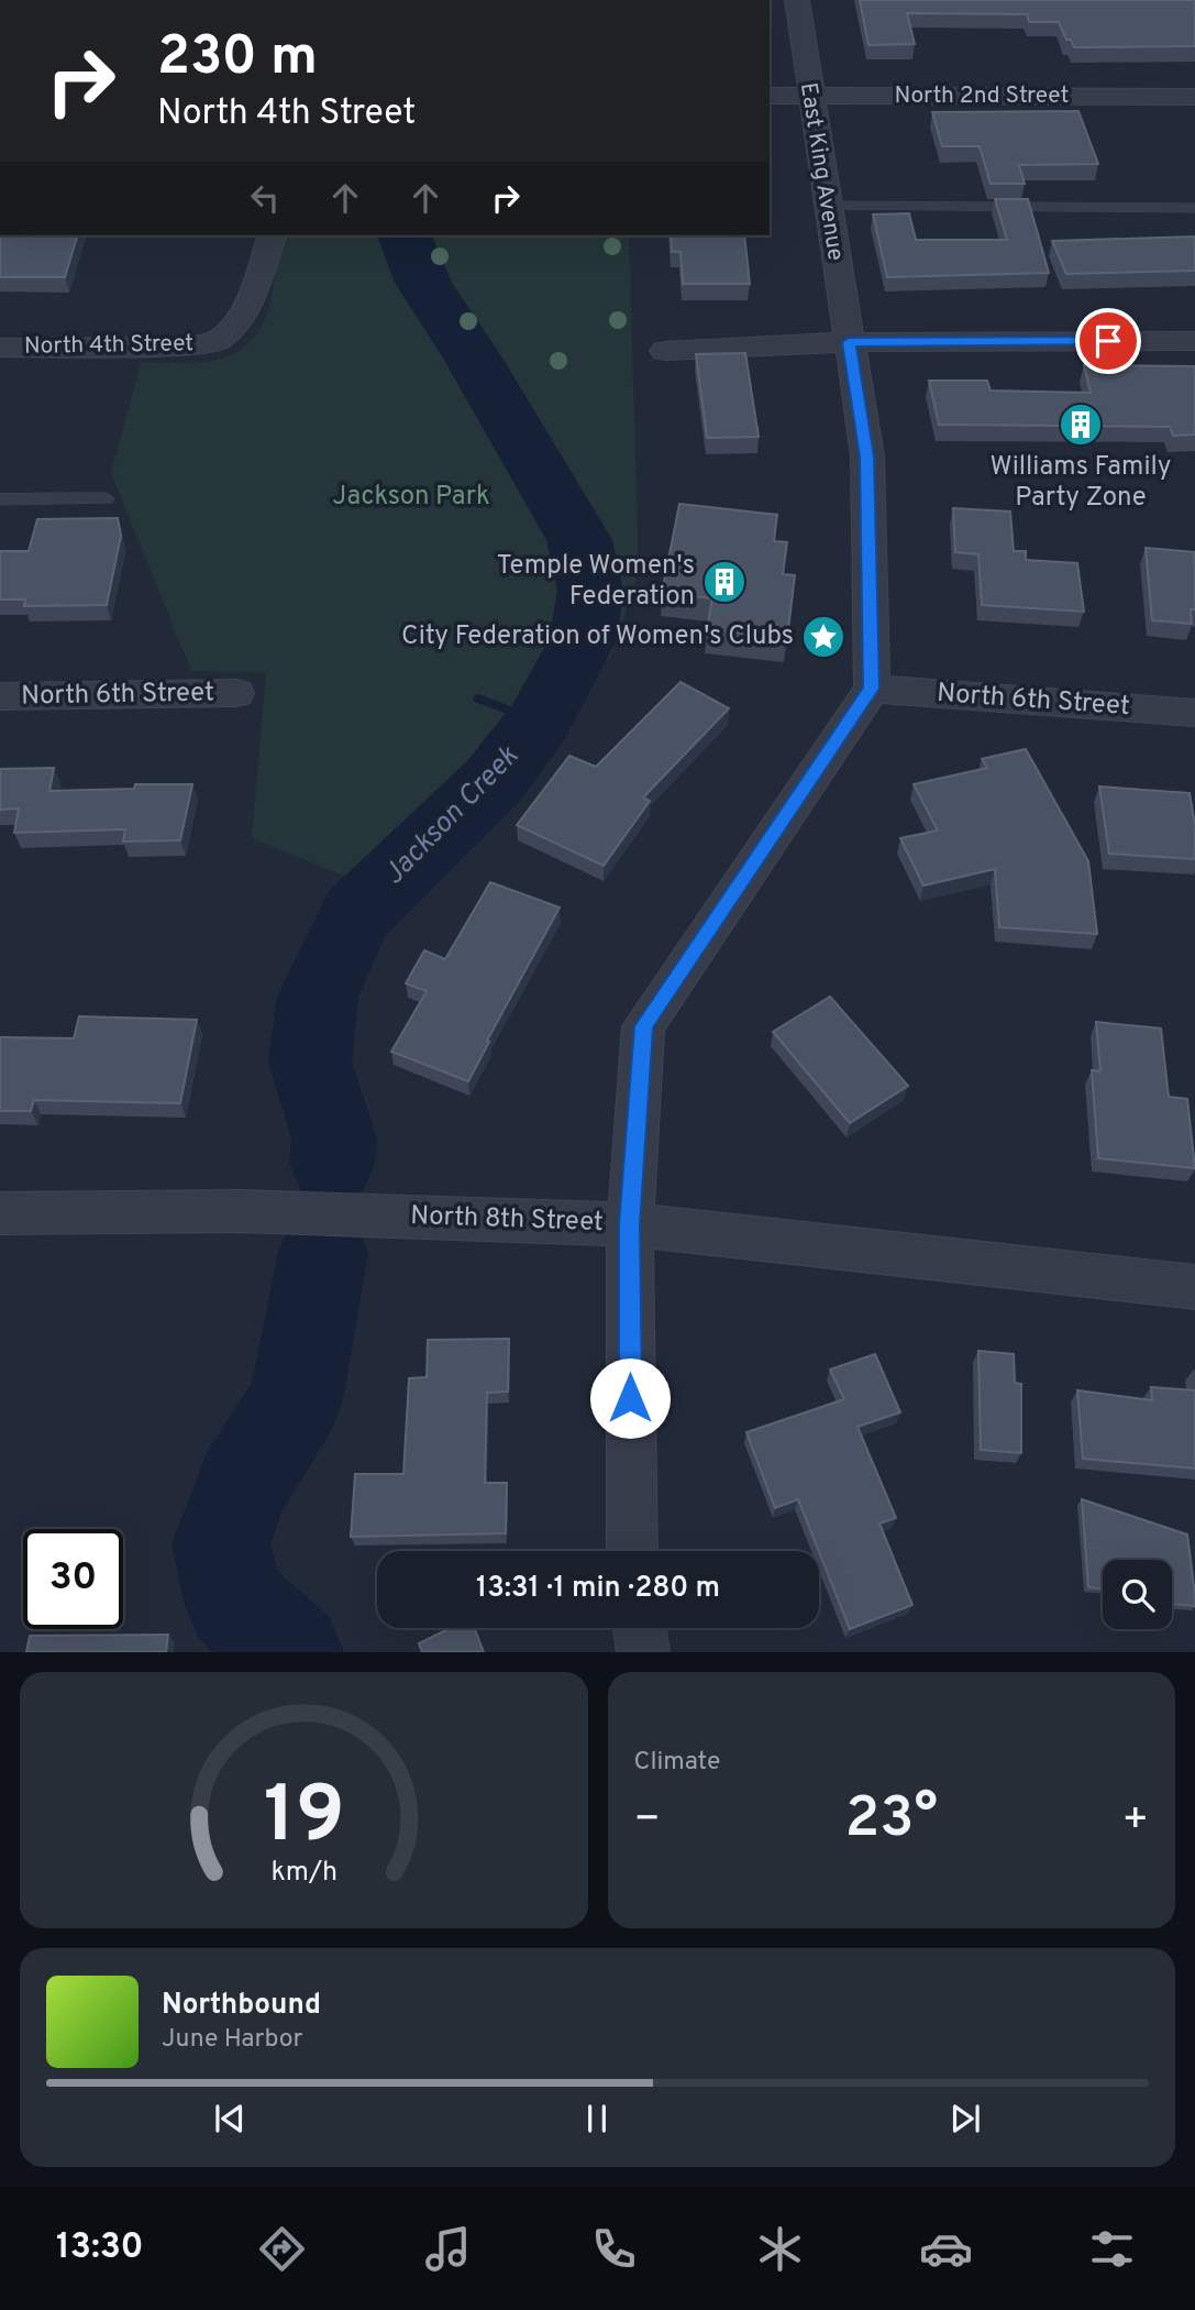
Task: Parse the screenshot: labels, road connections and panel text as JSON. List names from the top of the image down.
{
  "streets": {
    "street": [
      "North 2nd Street",
      "East King Avenue",
      "North 4th Street",
      "North 6th Street",
      "North 8th Street"
    ]
  },
  "crossings": [
    ["North 2nd Street", "East King Avenue"],
    ["East King Avenue", "North 6th Street"]
  ],
  "water": ["Jackson Creek"],
  "parks": ["Jackson Park"],
  "places": {
    "building": ["Williams Family Party Zone", "Temple Women's Federation"],
    "place": ["City Federation of Women's Clubs"]
  },
  "page": {
    "turn": ["230 m", "North 4th Street"],
    "limit": "30",
    "trip": "13:31 · 1 min · 280 m",
    "tile": "Climate",
    "heat": ["−", "23°", "+"],
    "song": ["Northbound", "June Harbor"],
    "tabs": "13:30",
    "gauge": ["19", "km/h"]
  }
}
